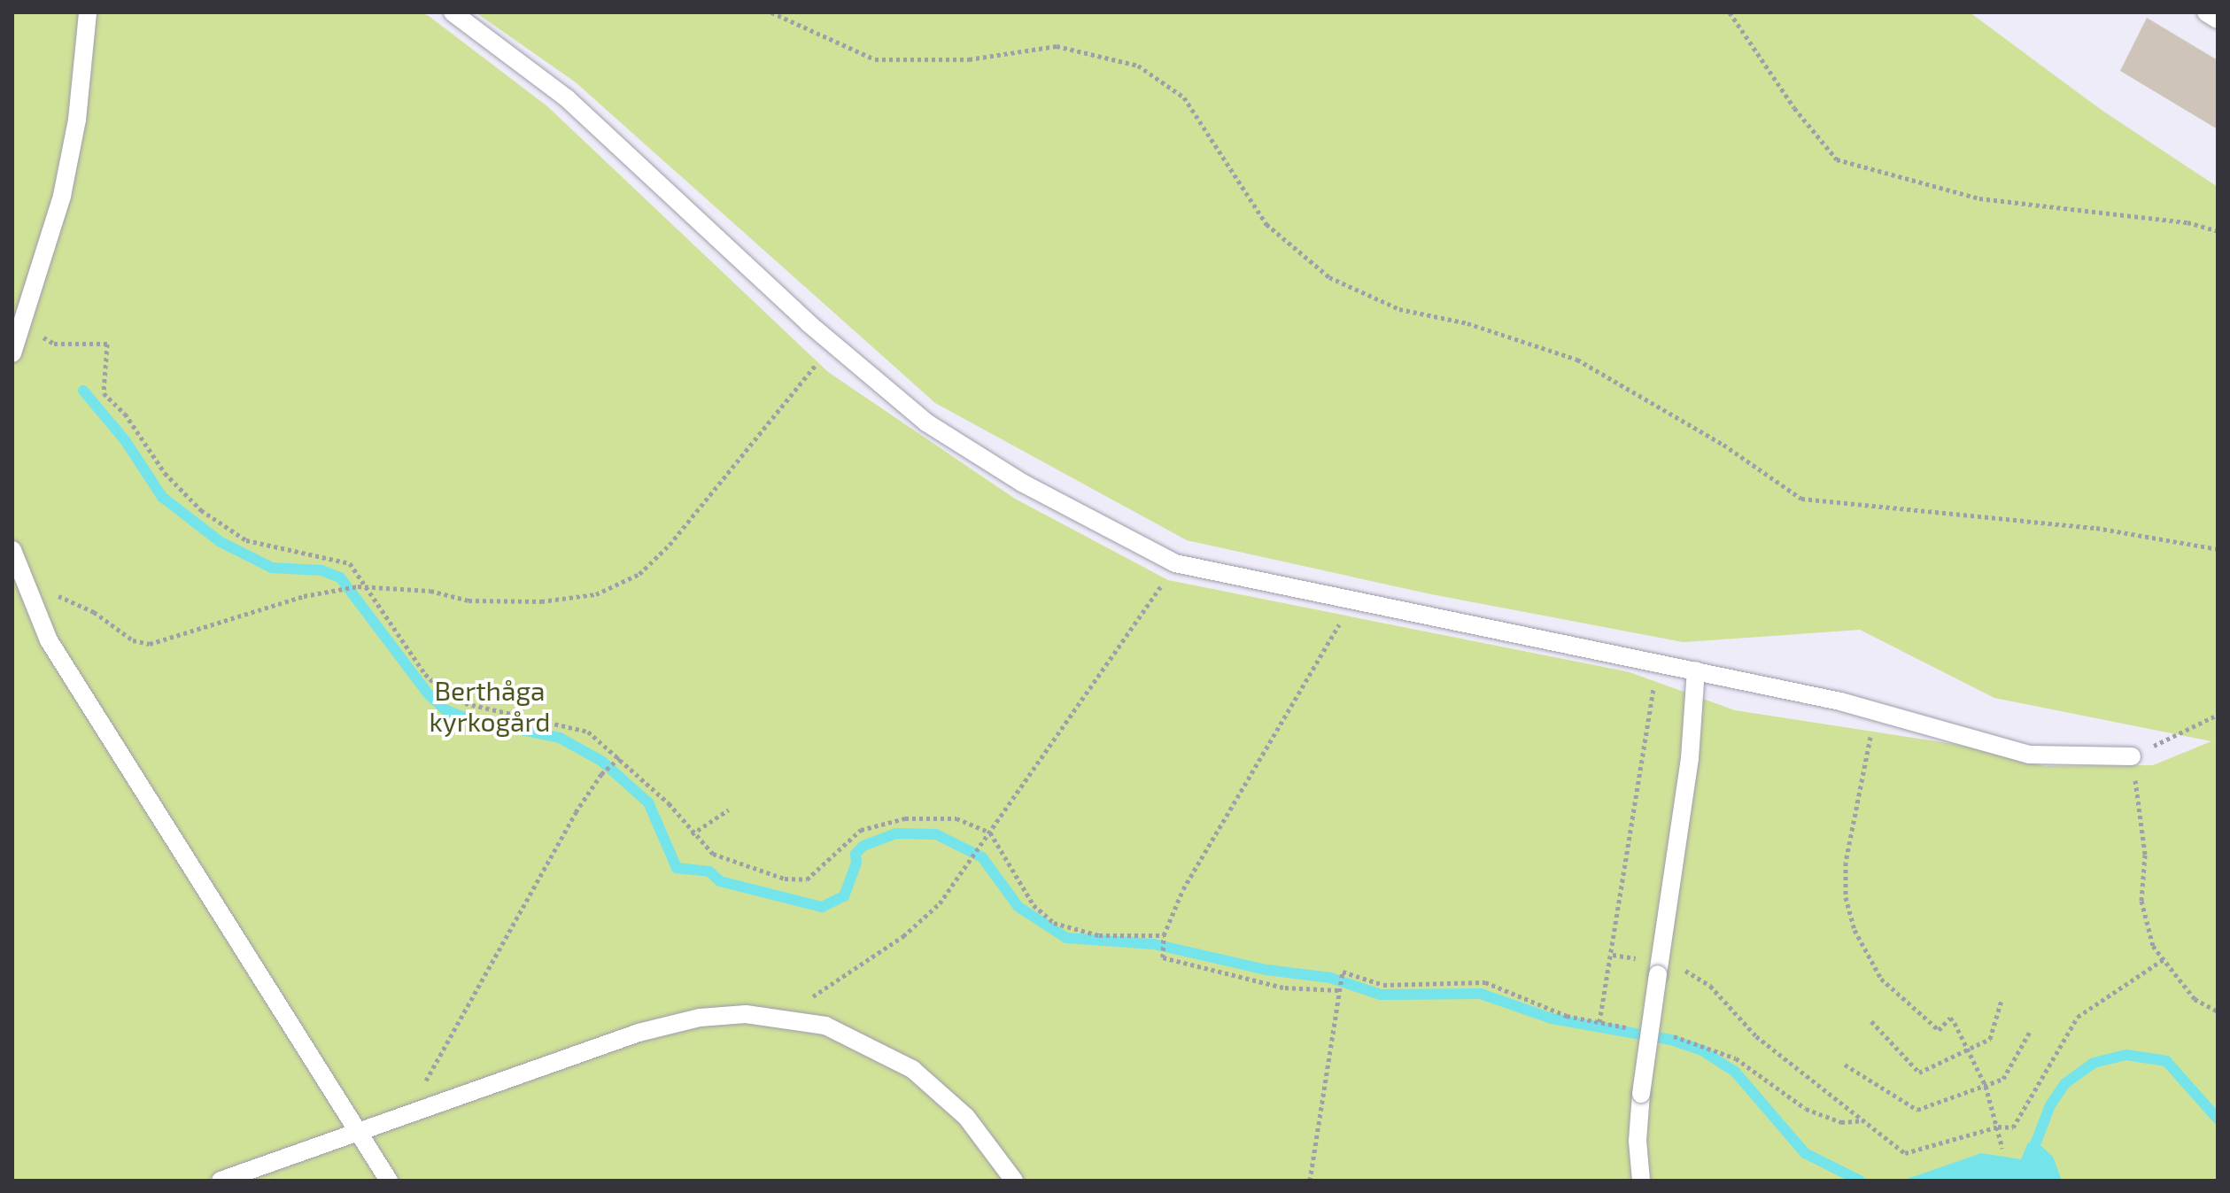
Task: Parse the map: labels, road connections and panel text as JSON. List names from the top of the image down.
{
  "parks": ["Berthåga kyrkogård"]
}
